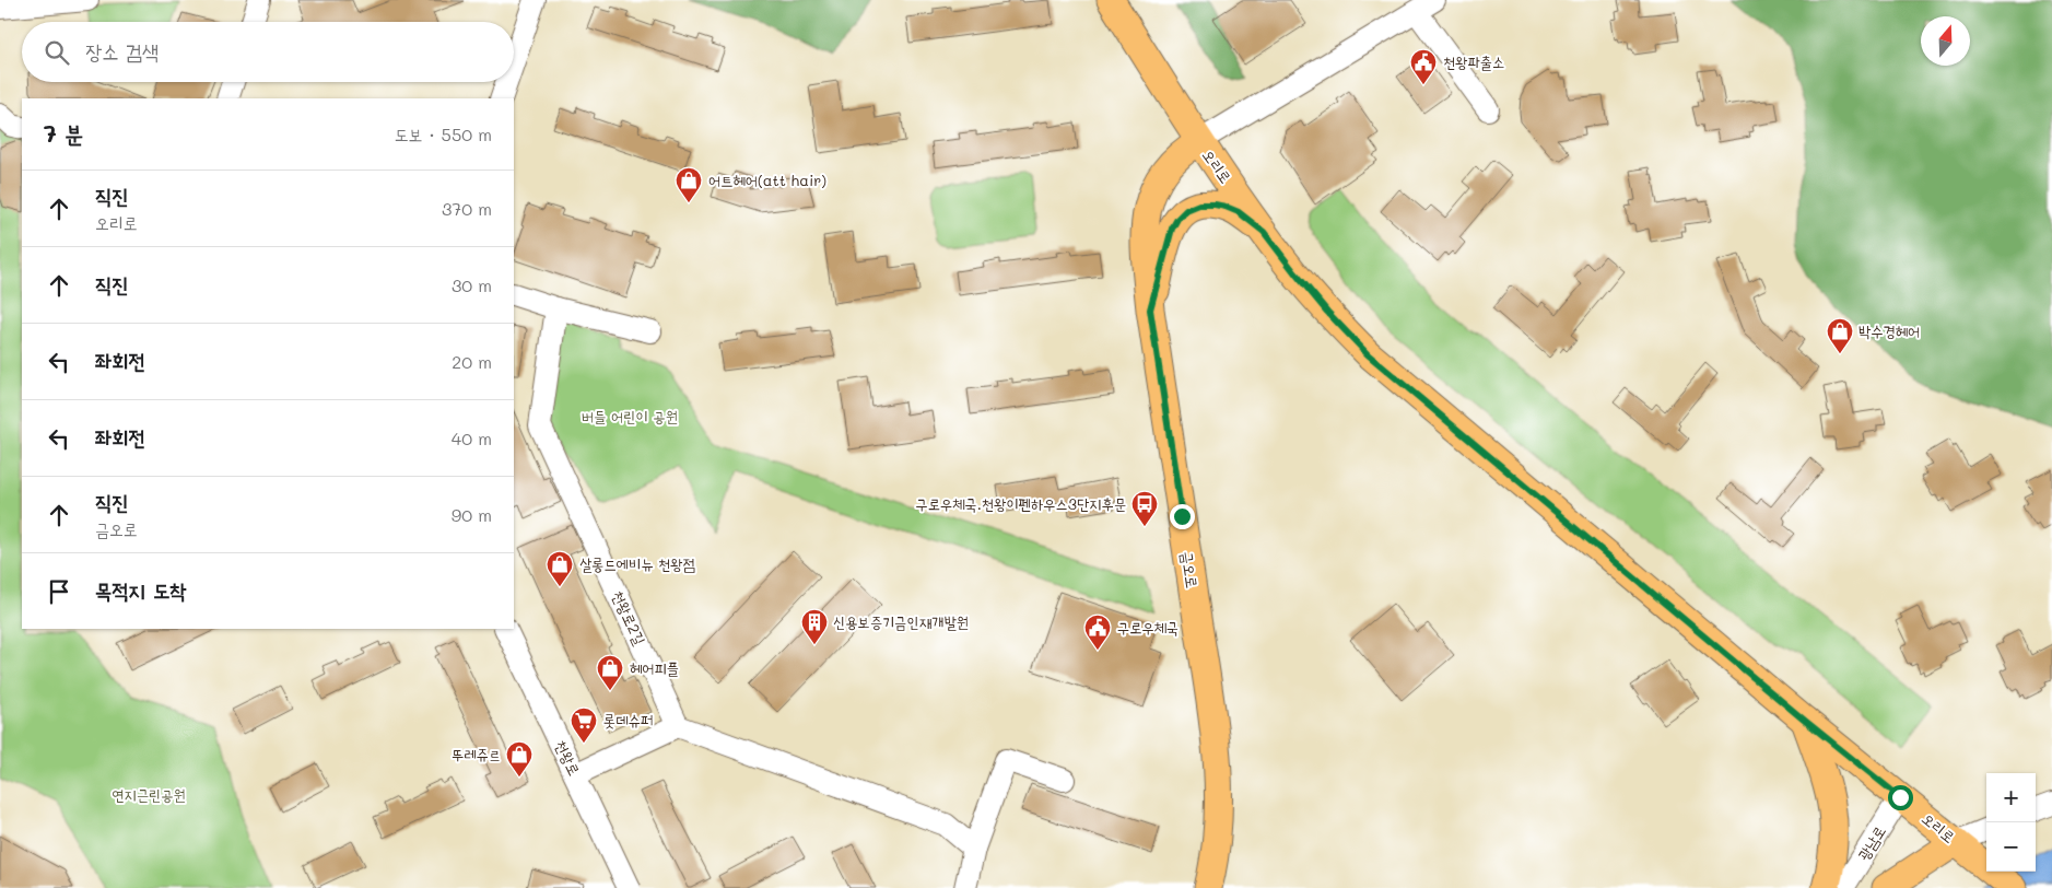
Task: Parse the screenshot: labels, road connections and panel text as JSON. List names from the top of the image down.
{
  "streets": {
    "main road": ["오리로", "금오로"],
    "street": ["천왕로2길", "천왕로", "광남로"]
  },
  "crossings": [
    ["오리로", "금오로"],
    ["오리로", "광남로"]
  ],
  "parks": ["버들 어린이 공원", "연지근린공원"],
  "places": {
    "public building": ["천왕파출소", "구로우체국"],
    "shop": [
      "어트헤어(att hair)",
      "박수경헤어",
      "살롱드에비뉴 천왕점",
      "헤어피플",
      "뚜레쥬르"
    ],
    "bus stop": ["구로우체국.천왕이펜하우스3단지후문"],
    "building": ["신용보증기금인재개발원"],
    "supermarket": ["롯데슈퍼"]
  },
  "north": "top",
  "page": {
    "search": "장소 검색",
    "heading": ["7 분", "도보 · 550 m"],
    "list": [
      ["직진", "오리로", "370 m"],
      ["직진", "30 m"],
      ["좌회전", "20 m"],
      ["좌회전", "40 m"],
      ["직진", "금오로", "90 m"],
      "목적지 도착"
    ],
    "map_buttons": ["+", "−"]
  }
}
